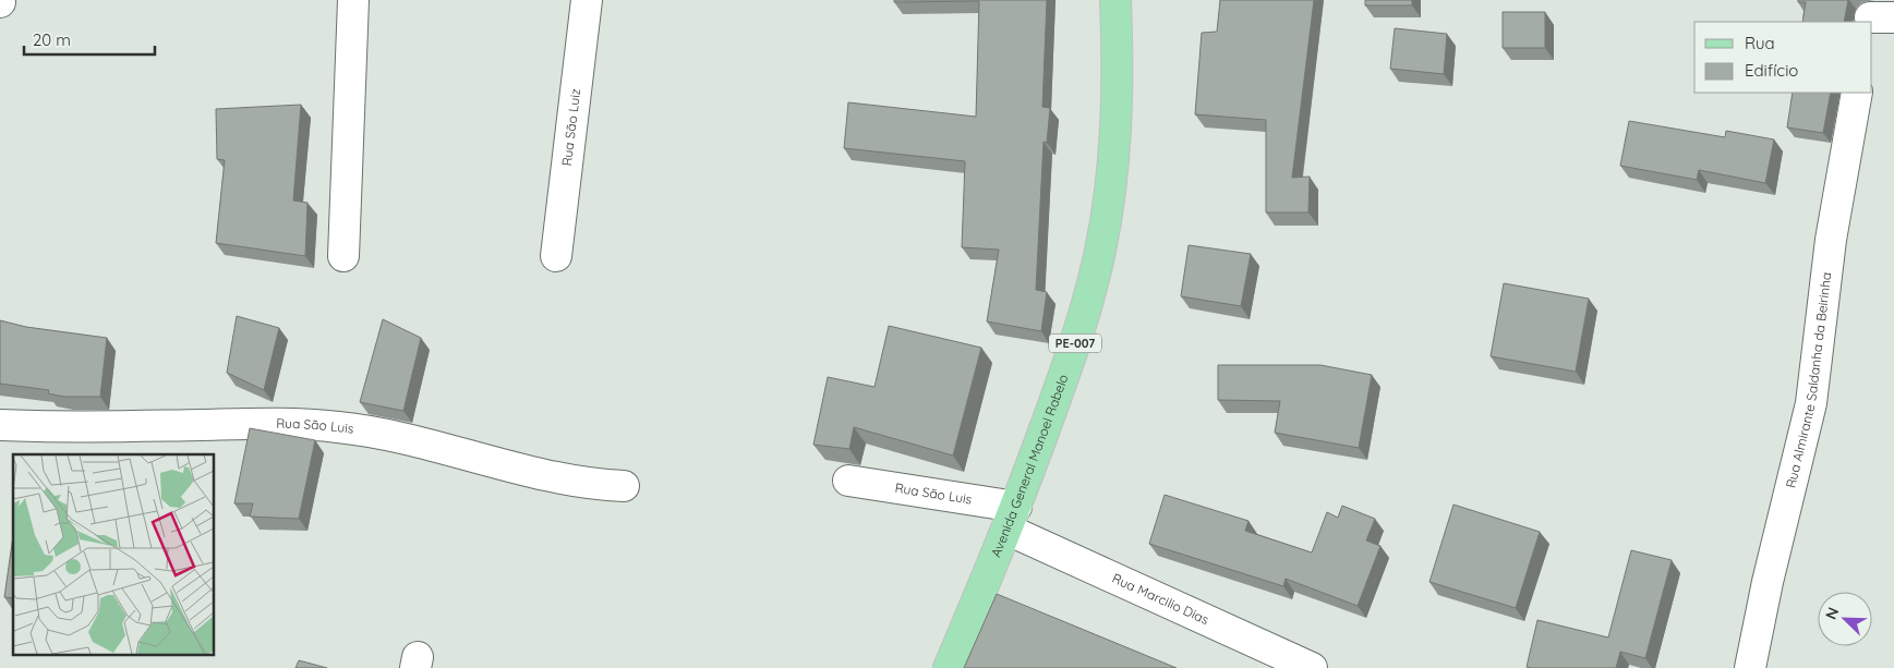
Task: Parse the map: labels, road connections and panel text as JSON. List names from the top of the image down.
{
  "streets": {
    "main road": ["PE-007", "Avenida General Manoel Rabelo"],
    "street": [
      "Rua São Luiz",
      "Rua Almirante Saldanha da Beirinha",
      "Rua São Luis",
      "Rua Marcilio Dias"
    ]
  },
  "crossings": [
    ["Rua São Luis", "Avenida General Manoel Rabelo"],
    ["Rua São Luis", "Rua Marcilio Dias"],
    ["Avenida General Manoel Rabelo", "Rua Marcilio Dias"]
  ],
  "legend": ["Rua", "Edifício"],
  "scale_bar": "20 m",
  "north": "top left"
}
